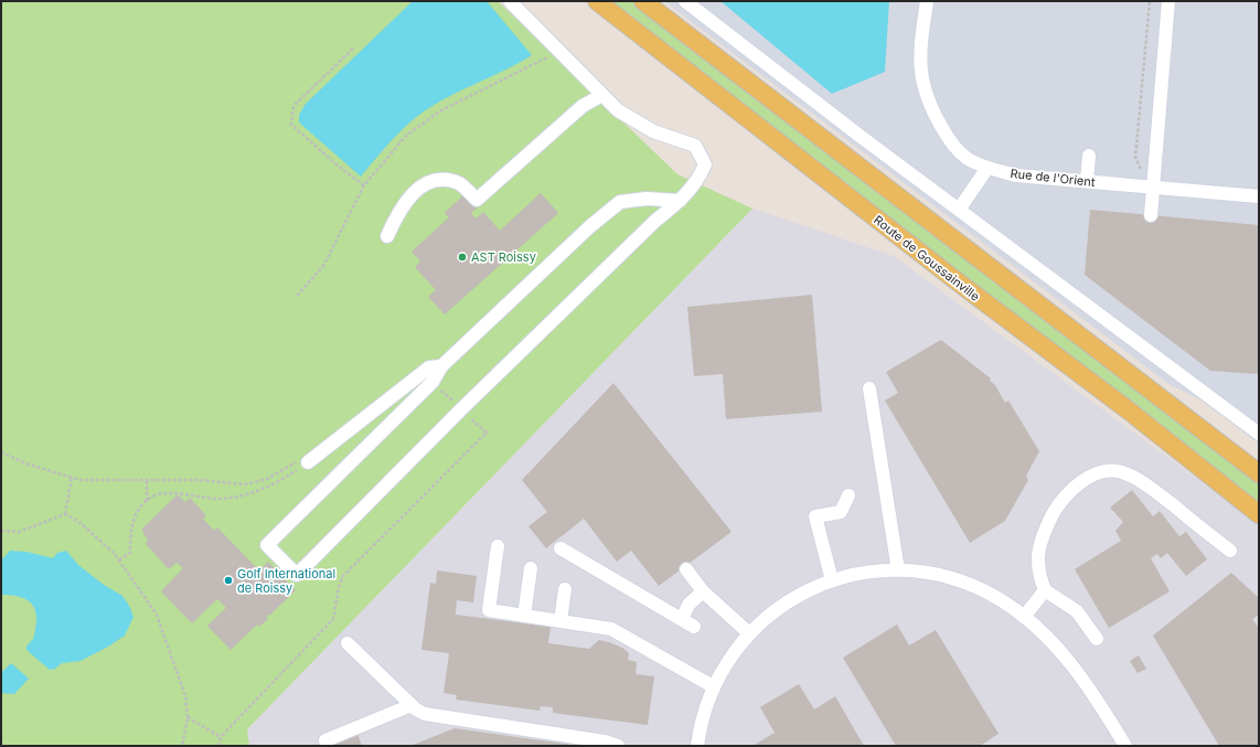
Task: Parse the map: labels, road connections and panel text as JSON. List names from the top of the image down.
{
  "streets": {
    "main road": ["Route de Goussainville"],
    "street": ["Rue de l'Orient"]
  },
  "places": ["AST Roissy", "Golf International de Roissy"]
}
